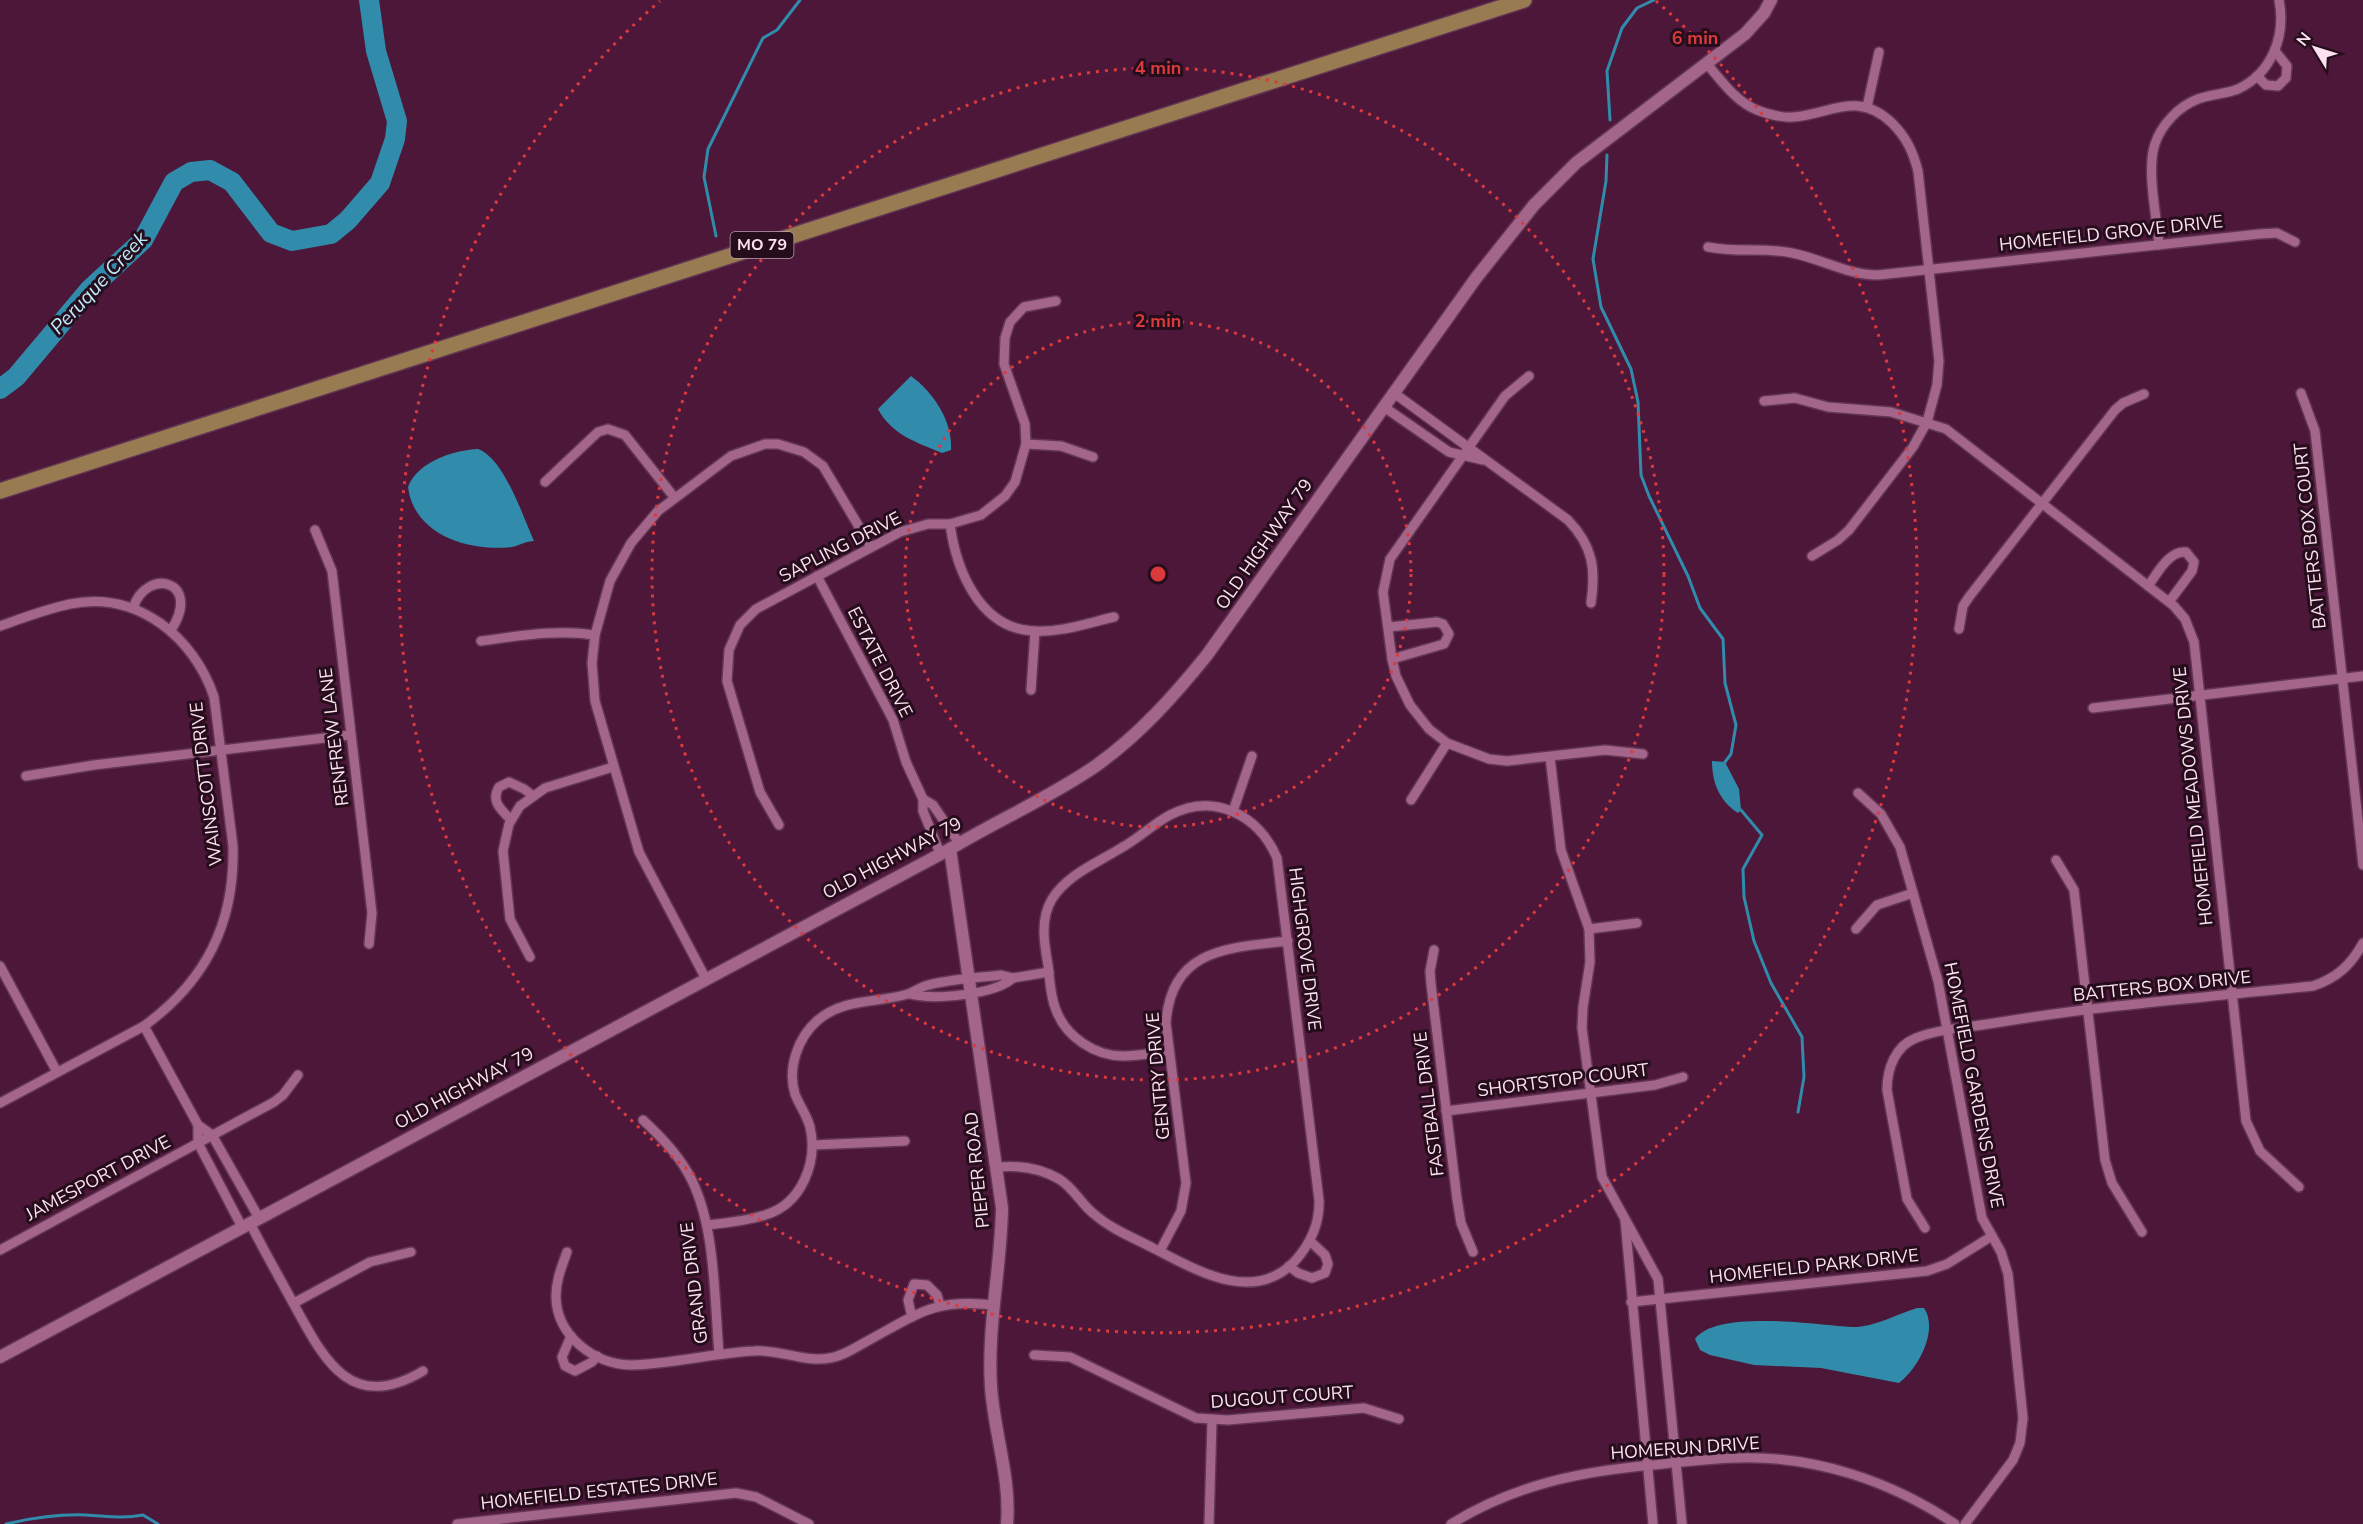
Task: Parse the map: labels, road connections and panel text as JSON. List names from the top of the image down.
{
  "streets": {
    "main road": ["MO 79"],
    "street": [
      "HOMEFIELD GROVE DRIVE",
      "BATTERS BOX COURT",
      "OLD HIGHWAY 79",
      "SAPLING DRIVE",
      "ESTATE DRIVE",
      "RENFREW LANE",
      "WAINSCOTT DRIVE",
      "HOMEFIELD MEADOWS DRIVE",
      "HIGHGROVE DRIVE",
      "BATTERS BOX DRIVE",
      "GENTRY DRIVE",
      "SHORTSTOP COURT",
      "HOMEFIELD GARDENS DRIVE",
      "FASTBALL DRIVE",
      "PIEPER ROAD",
      "JAMESPORT DRIVE",
      "HOMEFIELD PARK DRIVE",
      "GRAND DRIVE",
      "DUGOUT COURT",
      "HOMERUN DRIVE",
      "HOMEFIELD ESTATES DRIVE"
    ]
  },
  "crossings": [
    ["OLD HIGHWAY 79", "ESTATE DRIVE"],
    ["OLD HIGHWAY 79", "PIEPER ROAD"],
    ["SAPLING DRIVE", "ESTATE DRIVE"],
    ["ESTATE DRIVE", "PIEPER ROAD"],
    ["HOMEFIELD MEADOWS DRIVE", "BATTERS BOX DRIVE"],
    ["HIGHGROVE DRIVE", "GENTRY DRIVE"],
    ["HIGHGROVE DRIVE", "PIEPER ROAD"],
    ["BATTERS BOX DRIVE", "HOMEFIELD GARDENS DRIVE"],
    ["SHORTSTOP COURT", "FASTBALL DRIVE"],
    ["HOMEFIELD GARDENS DRIVE", "HOMEFIELD PARK DRIVE"]
  ],
  "water": ["Peruque Creek"],
  "north": "top left",
  "rings": ["6 min", "4 min", "2 min"]
}
